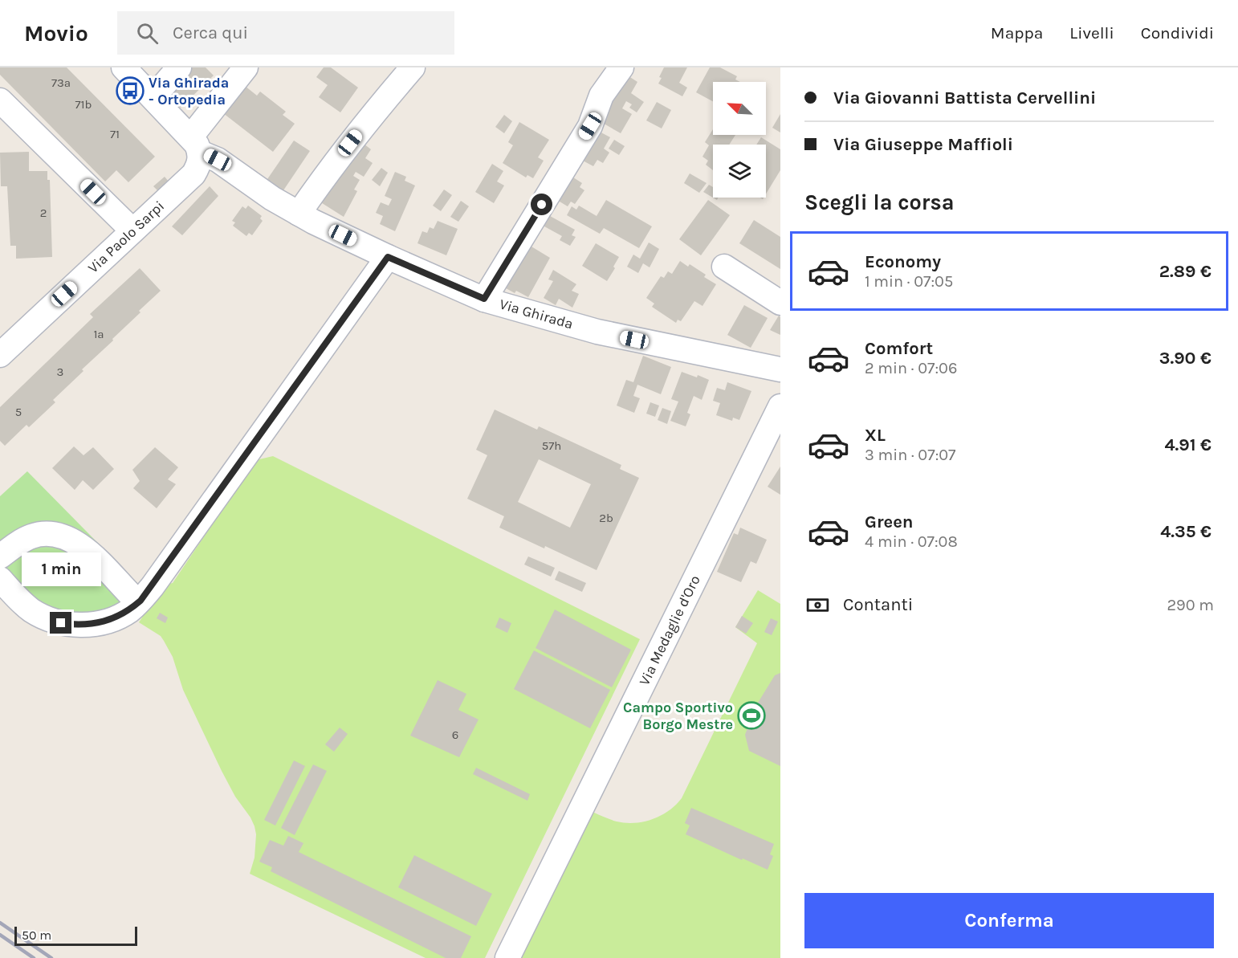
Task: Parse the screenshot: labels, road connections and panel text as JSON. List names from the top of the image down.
{
  "streets": {
    "street": ["Via Paolo Sarpi", "Via Ghirada", "Via Medaglie d'Oro"]
  },
  "crossings": [
    ["Via Paolo Sarpi", "Via Ghirada"]
  ],
  "places": {
    "bus stop": ["Via Ghirada - Ortopedia"],
    "sports": ["Campo Sportivo Borgo Mestre"]
  },
  "house_numbers": [
    "73a",
    "71b",
    "71",
    "2",
    "1a",
    "3",
    "5",
    "57h",
    "2b",
    "6"
  ],
  "scale_bar": "50 m",
  "north": "top left",
  "page": {
    "header": "Movio",
    "search": "Cerca qui",
    "nav": ["Mappa", "Livelli", "Condividi"],
    "banner": ["Via Giovanni Battista Cervellini", "Via Giuseppe Maffioli"],
    "heading": "Scegli la corsa",
    "list": [
      {
        "name": "Economy",
        "note": "1 min · 07:05",
        "value": "2.89 €"
      },
      {
        "name": "Comfort",
        "note": "2 min · 07:06",
        "value": "3.90 €"
      },
      {
        "name": "XL",
        "note": "3 min · 07:07",
        "value": "4.91 €"
      },
      {
        "name": "Green",
        "note": "4 min · 07:08",
        "value": "4.35 €"
      }
    ],
    "bubble": "1 min",
    "pay": ["Contanti", "290 m"],
    "buttons": "Conferma",
    "scale": "50 m"
  }
}
